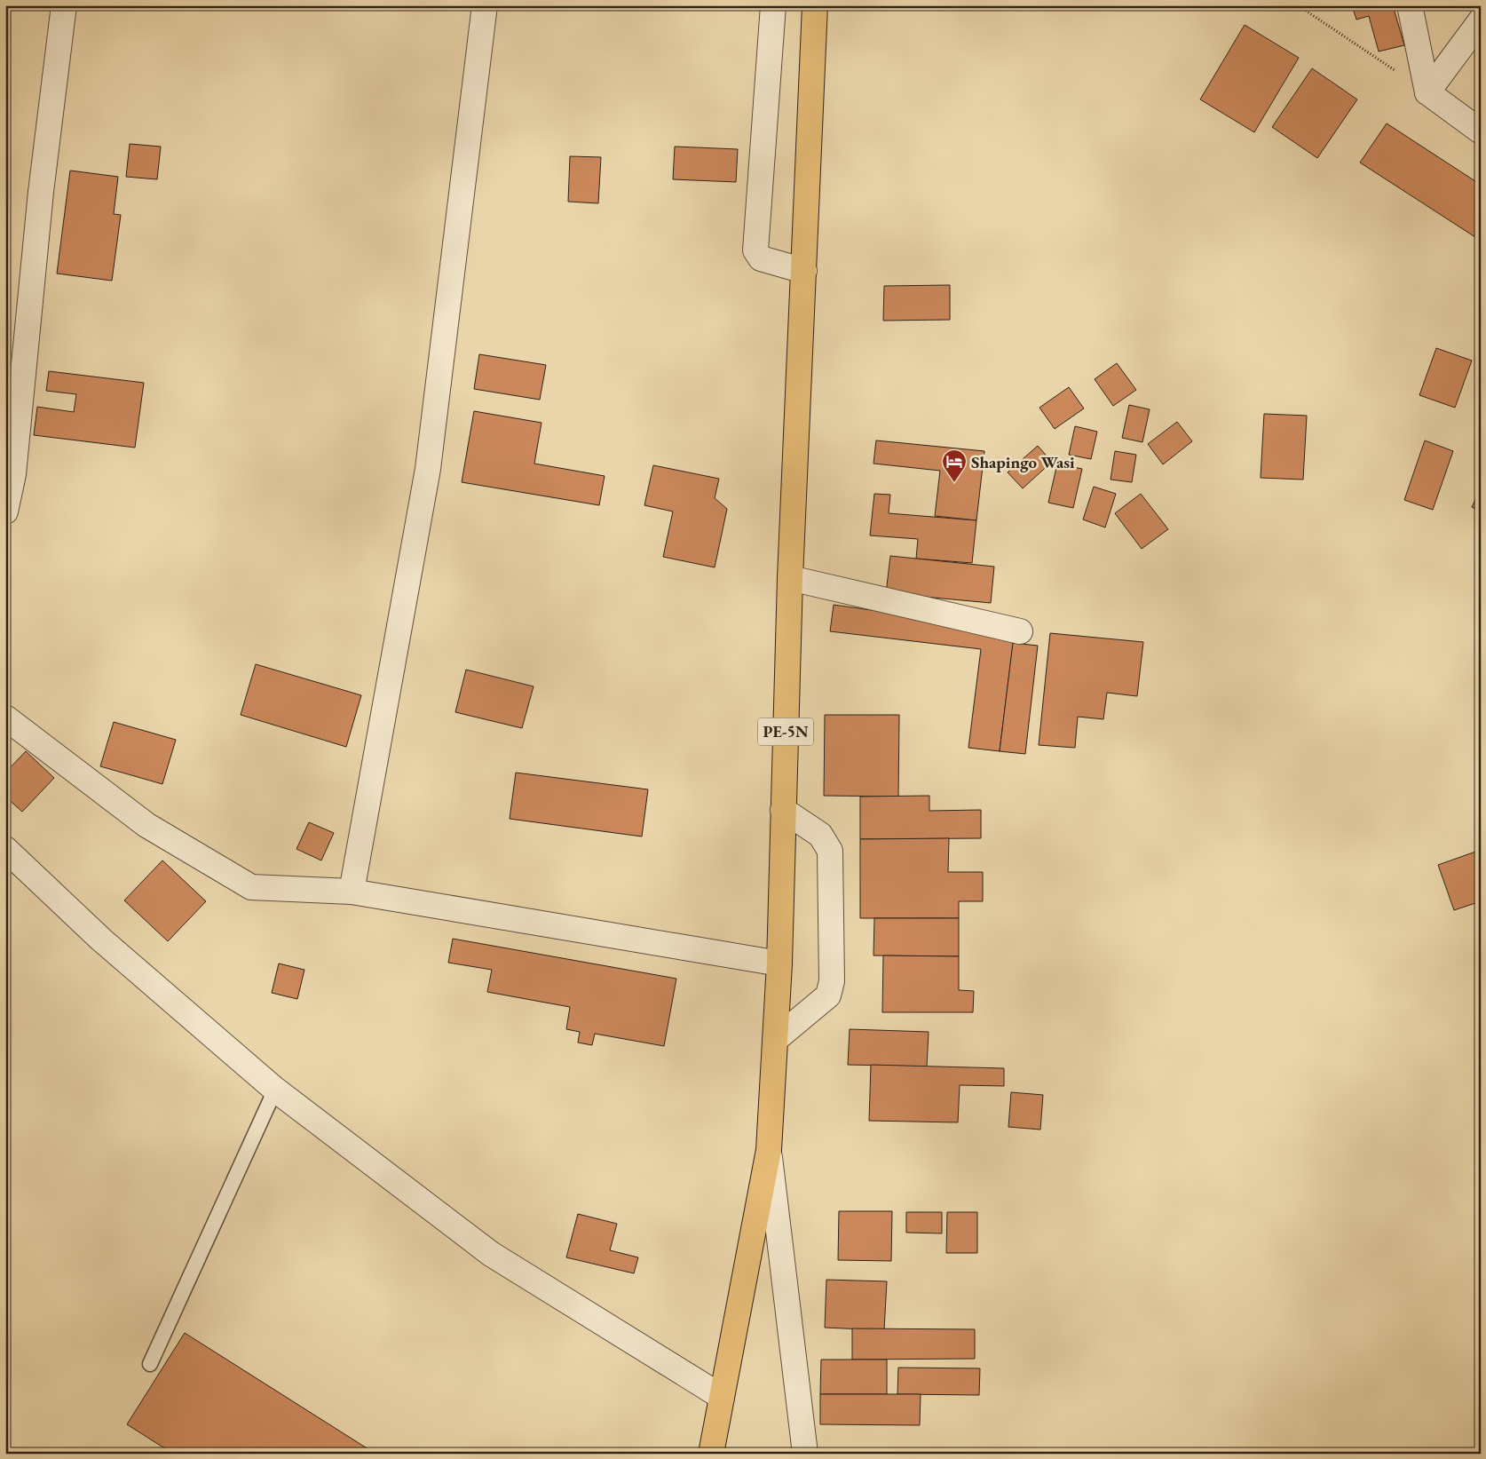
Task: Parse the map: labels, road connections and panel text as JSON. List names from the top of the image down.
{
  "streets": {
    "highway": ["PE-5N"]
  },
  "places": {
    "hotel": ["Shapingo Wasi"]
  }
}
